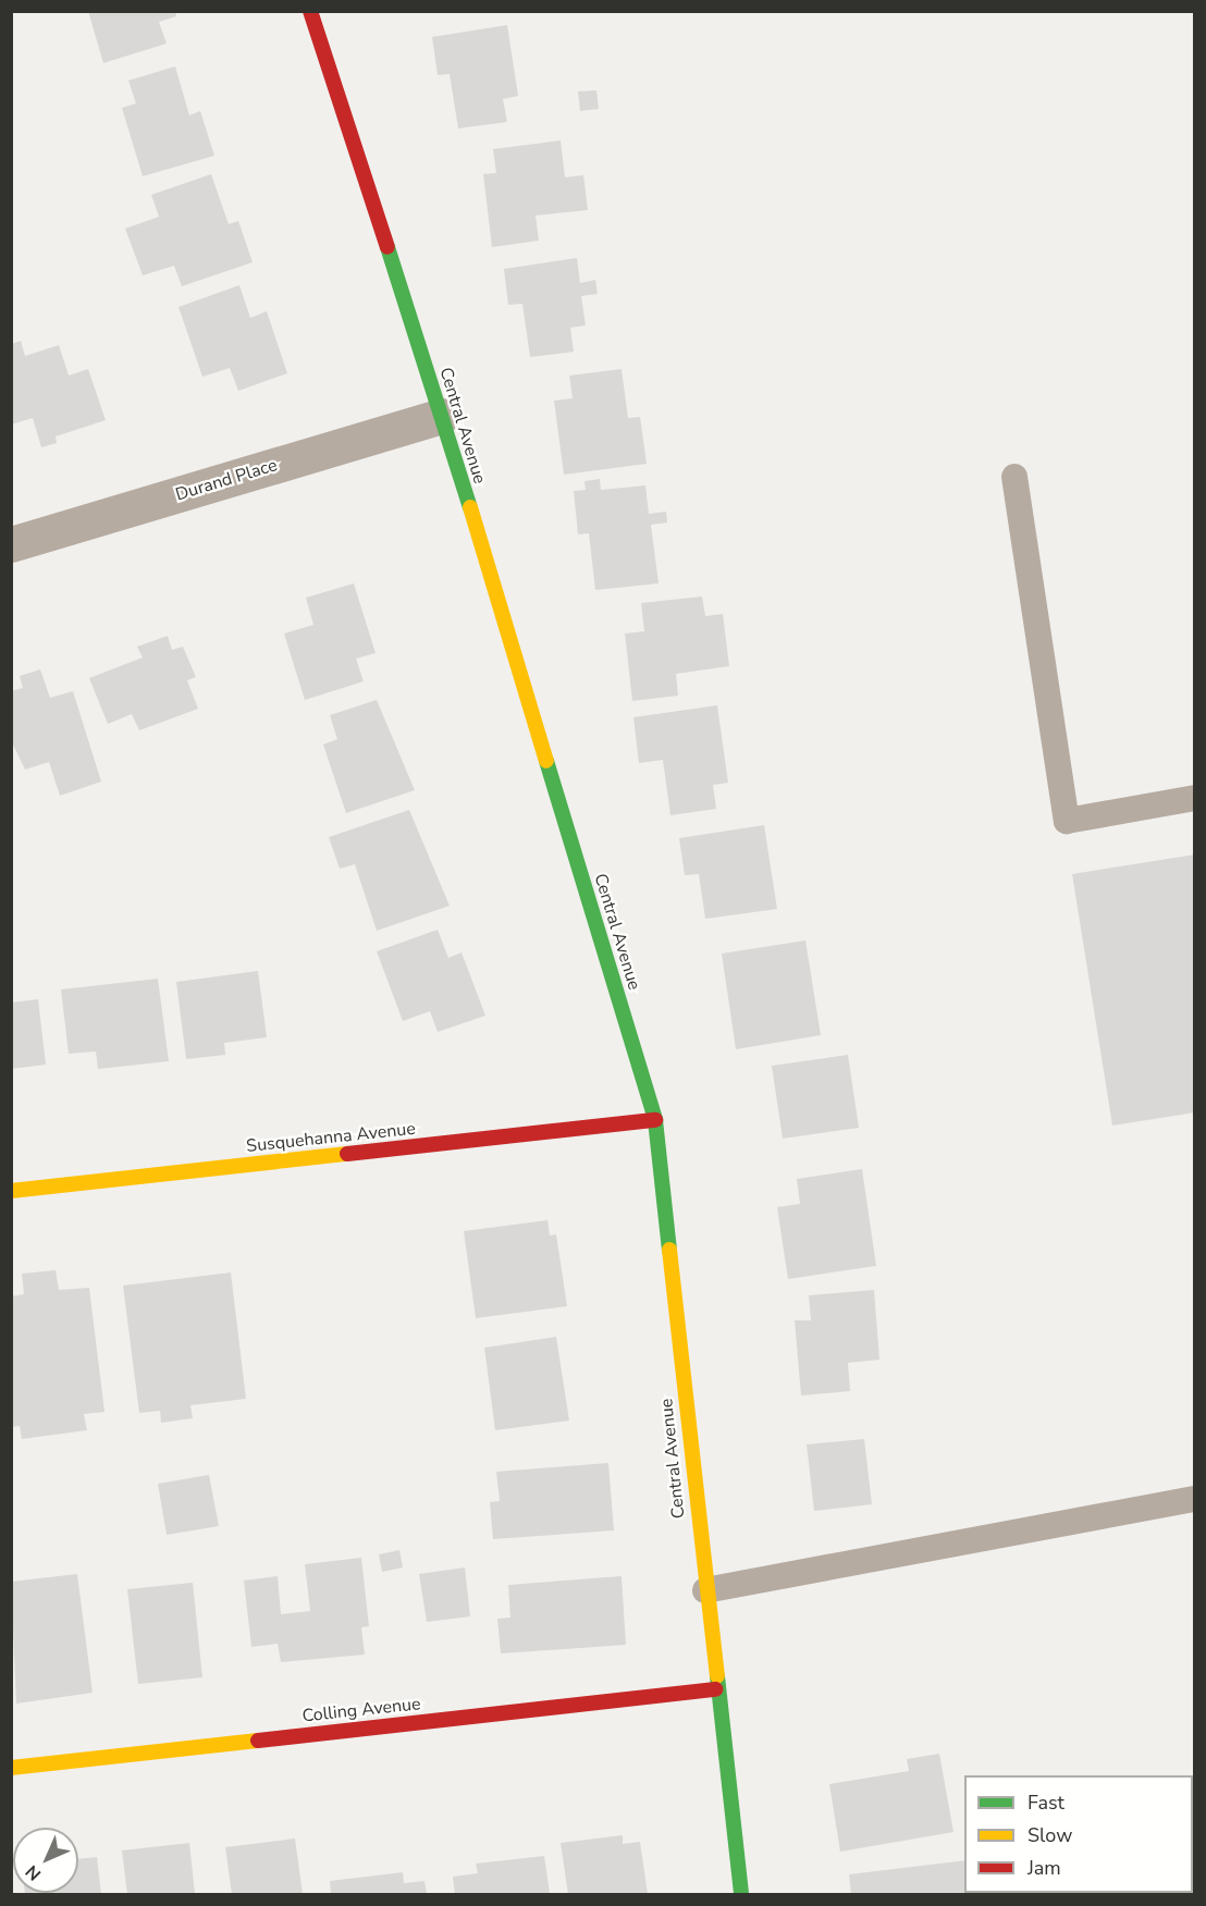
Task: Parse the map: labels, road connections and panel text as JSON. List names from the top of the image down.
{
  "streets": {
    "street": [
      "Central Avenue",
      "Durand Place",
      "Susquehanna Avenue",
      "Colling Avenue"
    ]
  },
  "crossings": [
    ["Central Avenue", "Durand Place"],
    ["Central Avenue", "Susquehanna Avenue"],
    ["Central Avenue", "Colling Avenue"]
  ],
  "legend": ["Fast", "Slow", "Jam"],
  "north": "bottom left"
}
